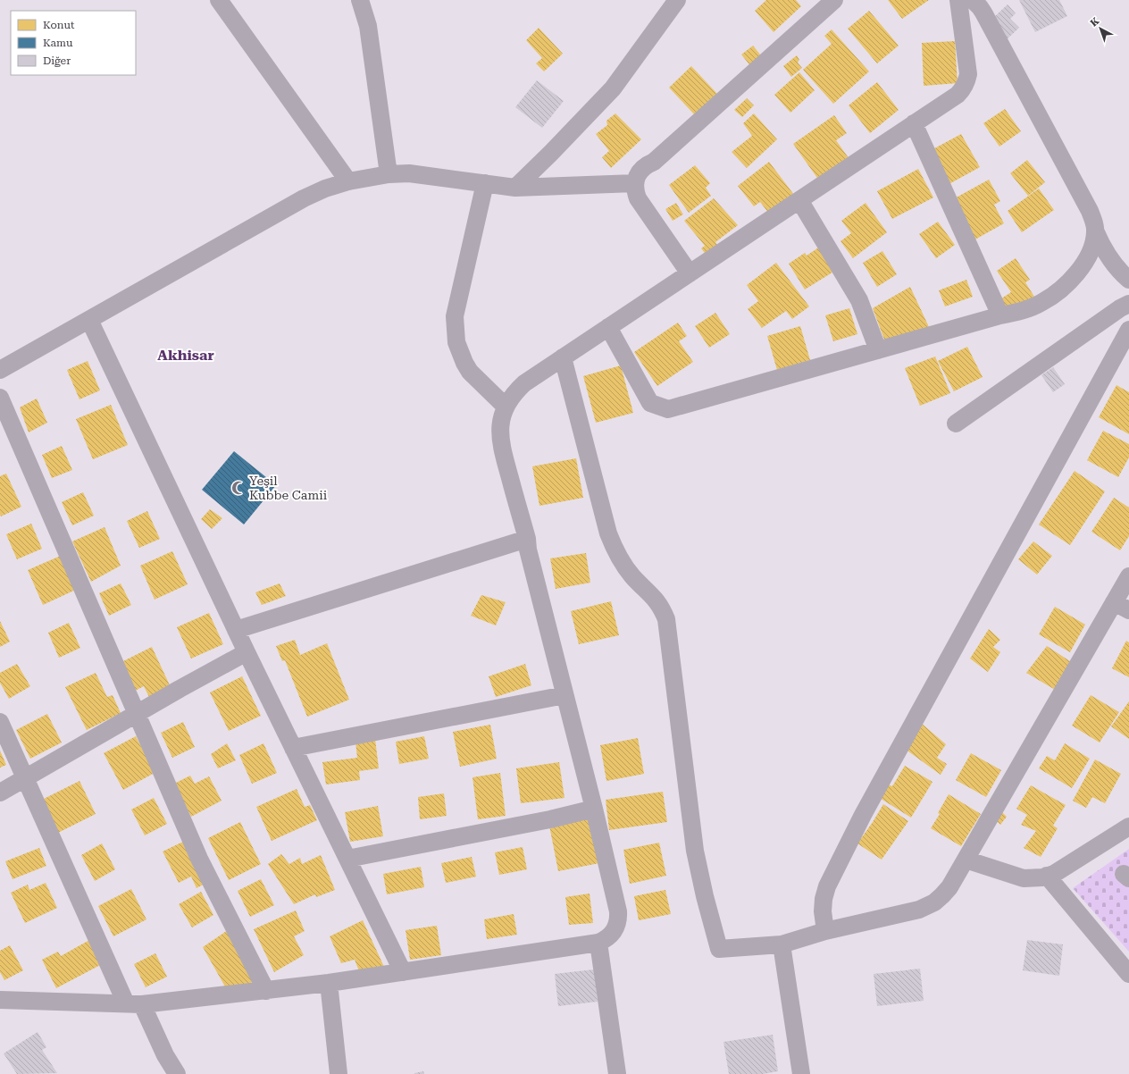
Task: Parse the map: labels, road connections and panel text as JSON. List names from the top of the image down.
{
  "districts": ["Akhisar"],
  "places": {
    "mosque": ["Yeşil Kubbe Camii"]
  },
  "legend": ["Konut", "Kamu", "Diğer"],
  "north": "top left"
}
